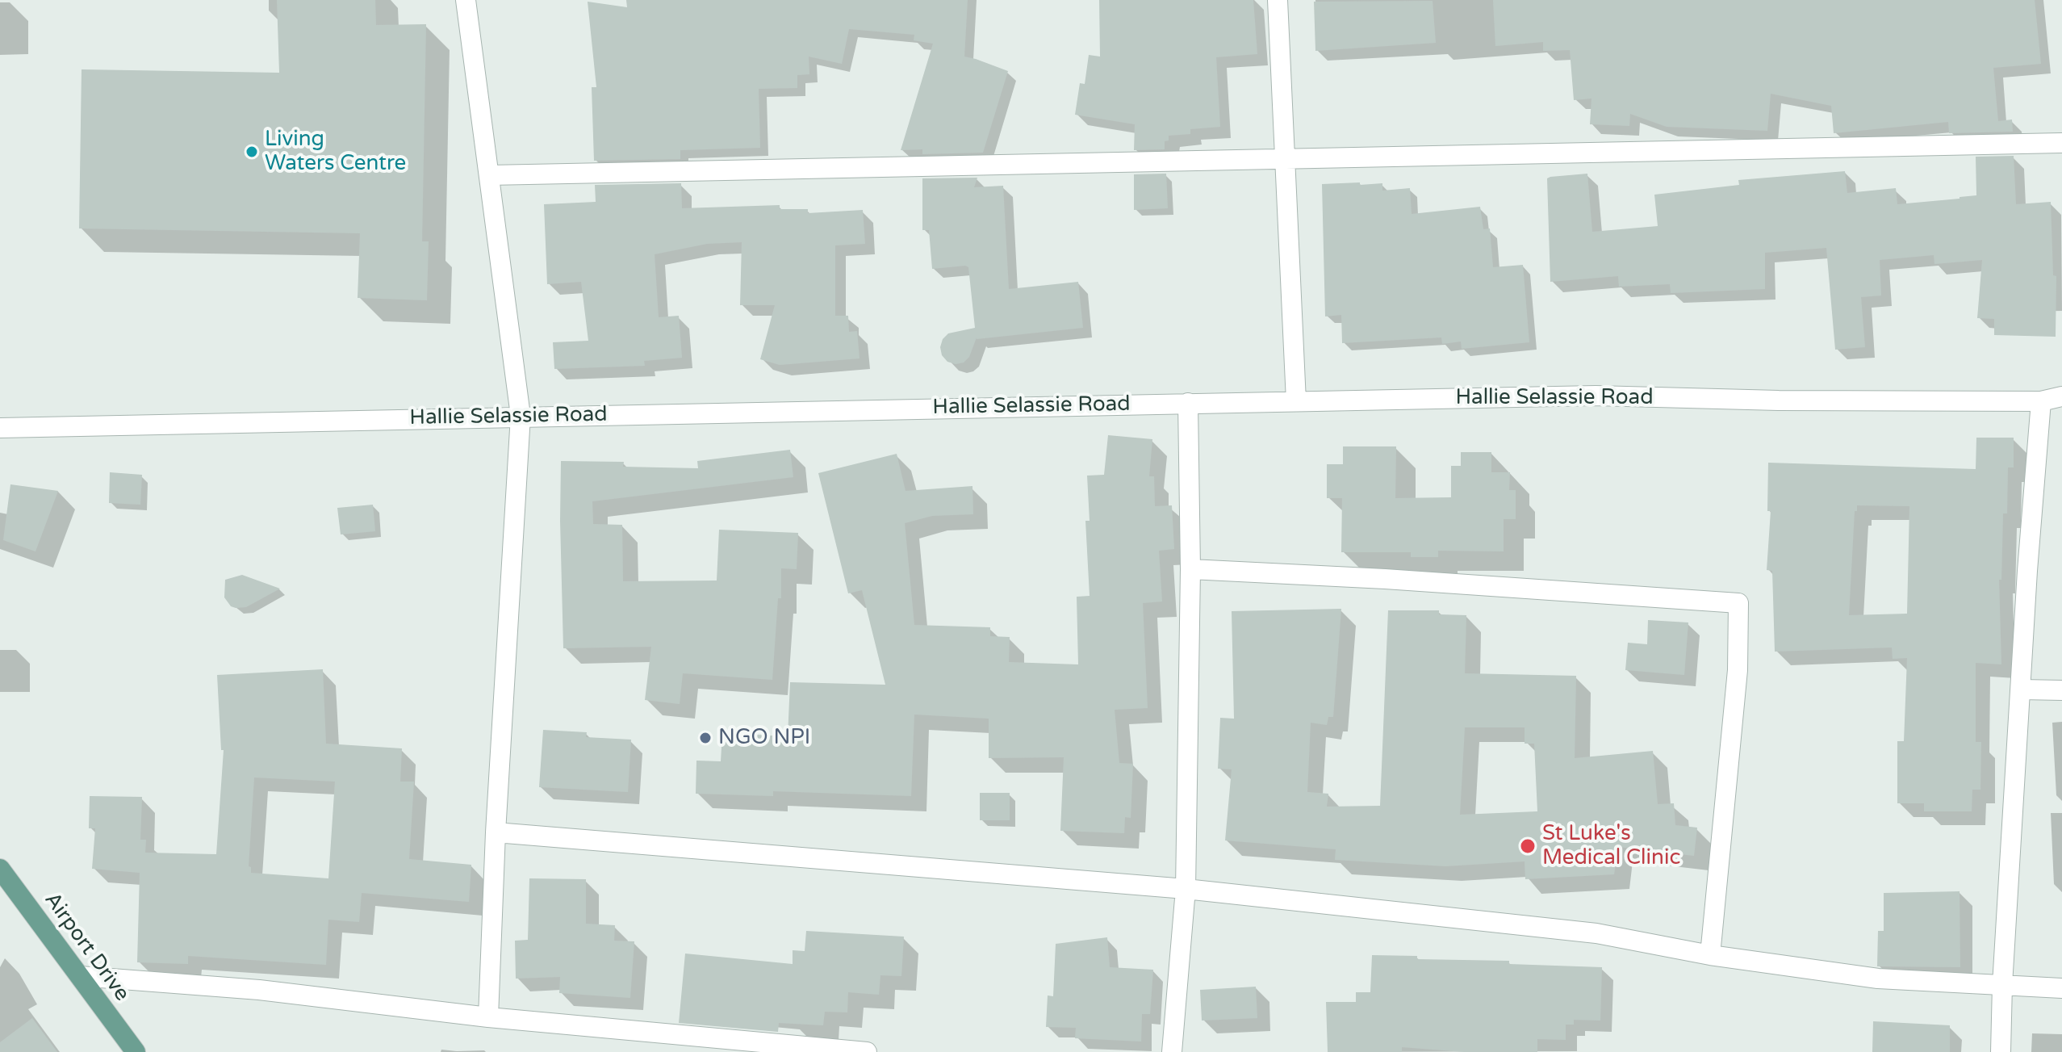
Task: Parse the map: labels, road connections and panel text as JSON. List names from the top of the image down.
{
  "streets": {
    "main road": ["Airport Drive"],
    "street": ["Hallie Selassie Road"]
  },
  "places": ["Living Waters Centre", "NGO NPI", "St Luke's Medical Clinic"]
}
